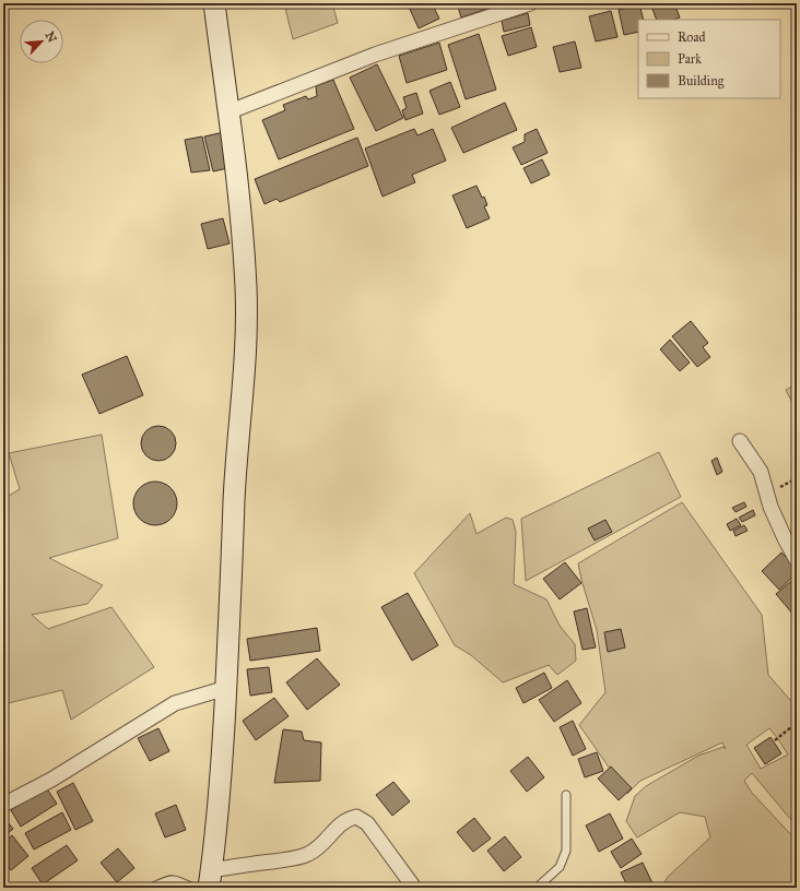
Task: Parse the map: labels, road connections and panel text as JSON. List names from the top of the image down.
{
  "legend": ["Road", "Park", "Building"],
  "north": "top right"
}
